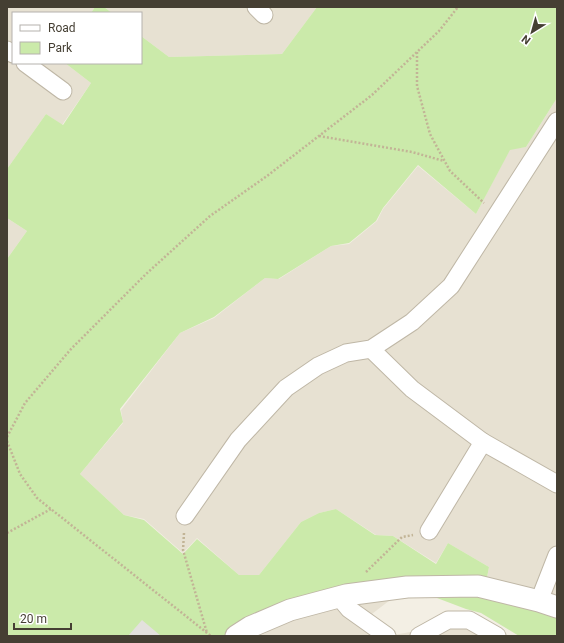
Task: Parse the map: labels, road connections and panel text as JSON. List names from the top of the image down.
{
  "legend": ["Road", "Park"],
  "scale_bar": "20 m",
  "north": "bottom left"
}
